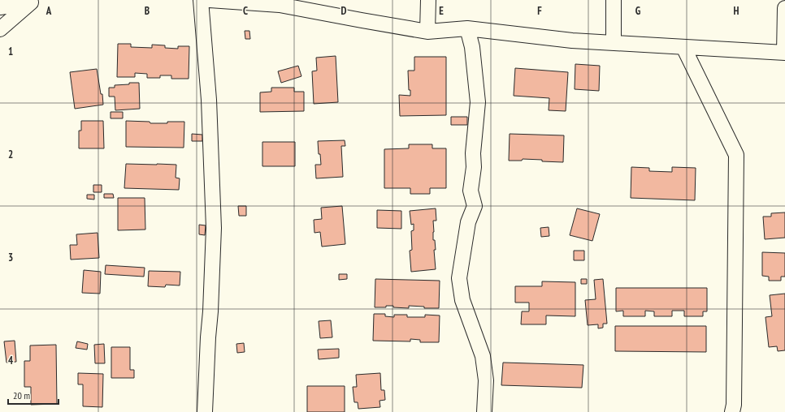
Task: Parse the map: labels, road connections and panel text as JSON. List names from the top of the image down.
{
  "scale_bar": "20 m",
  "grid": {
    "columns": [
      "A",
      "B",
      "C",
      "D",
      "E",
      "F",
      "G",
      "H"
    ],
    "rows": [
      "1",
      "2",
      "3",
      "4"
    ]
  }
}
